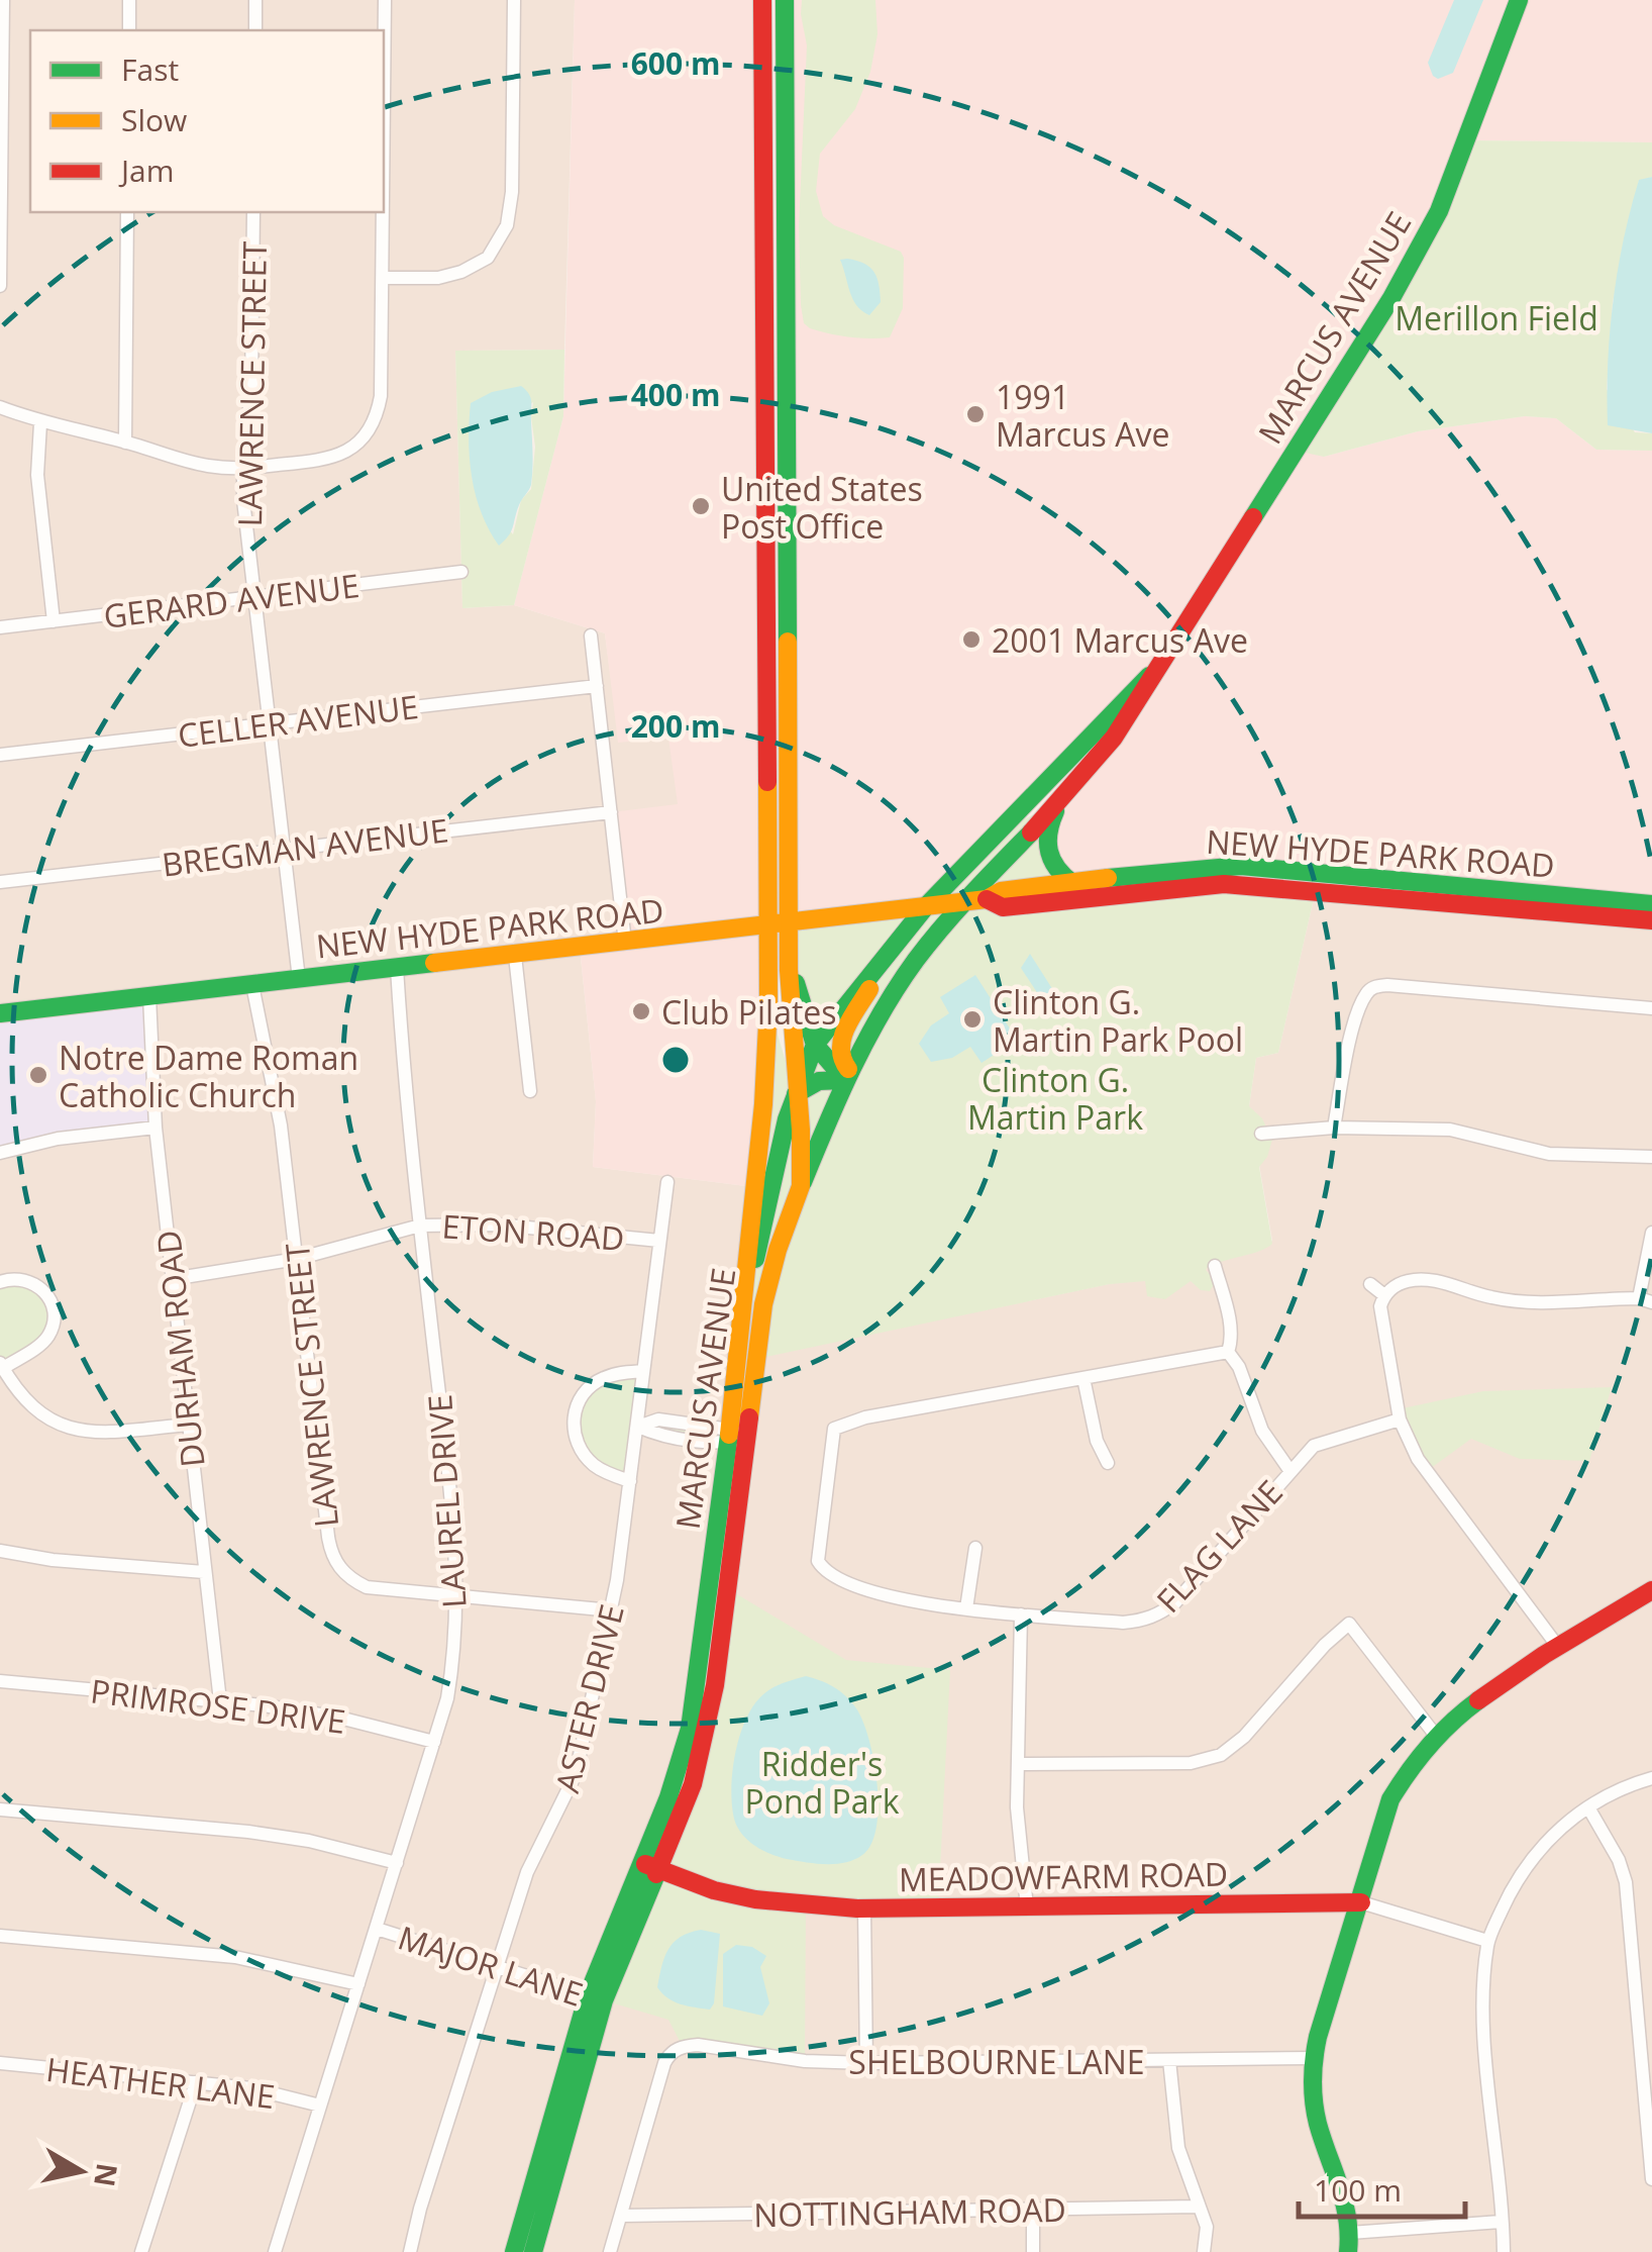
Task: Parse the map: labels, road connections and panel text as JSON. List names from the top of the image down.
{
  "streets": {
    "main road": ["MARCUS AVENUE", "NEW HYDE PARK ROAD", "MEADOWFARM ROAD"],
    "street": [
      "LAWRENCE STREET",
      "GERARD AVENUE",
      "CELLER AVENUE",
      "BREGMAN AVENUE",
      "ETON ROAD",
      "DURHAM ROAD",
      "LAUREL DRIVE",
      "FLAG LANE",
      "ASTER DRIVE",
      "PRIMROSE DRIVE",
      "MAJOR LANE",
      "SHELBOURNE LANE",
      "HEATHER LANE",
      "NOTTINGHAM ROAD"
    ]
  },
  "crossings": [
    ["MARCUS AVENUE", "NEW HYDE PARK ROAD"],
    ["MARCUS AVENUE", "MEADOWFARM ROAD"],
    ["MARCUS AVENUE", "MAJOR LANE"],
    ["LAWRENCE STREET", "GERARD AVENUE"],
    ["LAWRENCE STREET", "CELLER AVENUE"],
    ["LAWRENCE STREET", "BREGMAN AVENUE"],
    ["LAWRENCE STREET", "NEW HYDE PARK ROAD"],
    ["LAWRENCE STREET", "ETON ROAD"],
    ["LAWRENCE STREET", "LAUREL DRIVE"],
    ["LAWRENCE STREET", "ASTER DRIVE"],
    ["NEW HYDE PARK ROAD", "DURHAM ROAD"],
    ["NEW HYDE PARK ROAD", "LAUREL DRIVE"],
    ["ETON ROAD", "DURHAM ROAD"],
    ["ETON ROAD", "LAUREL DRIVE"],
    ["ETON ROAD", "ASTER DRIVE"],
    ["DURHAM ROAD", "PRIMROSE DRIVE"],
    ["LAUREL DRIVE", "PRIMROSE DRIVE"],
    ["LAUREL DRIVE", "MAJOR LANE"],
    ["LAUREL DRIVE", "HEATHER LANE"],
    ["ASTER DRIVE", "MAJOR LANE"],
    ["SHELBOURNE LANE", "NOTTINGHAM ROAD"]
  ],
  "parks": ["Merillon Field", "Clinton G. Martin Park", "Ridder's Pond Park"],
  "places": [
    "1991 Marcus Ave",
    "United States Post Office",
    "2001 Marcus Ave",
    "Club Pilates",
    "Clinton G. Martin Park Pool",
    "Notre Dame Roman Catholic Church"
  ],
  "legend": ["Fast", "Slow", "Jam"],
  "scale_bar": "100 m",
  "north": "right",
  "rings": ["600 m", "400 m", "200 m"]
}
